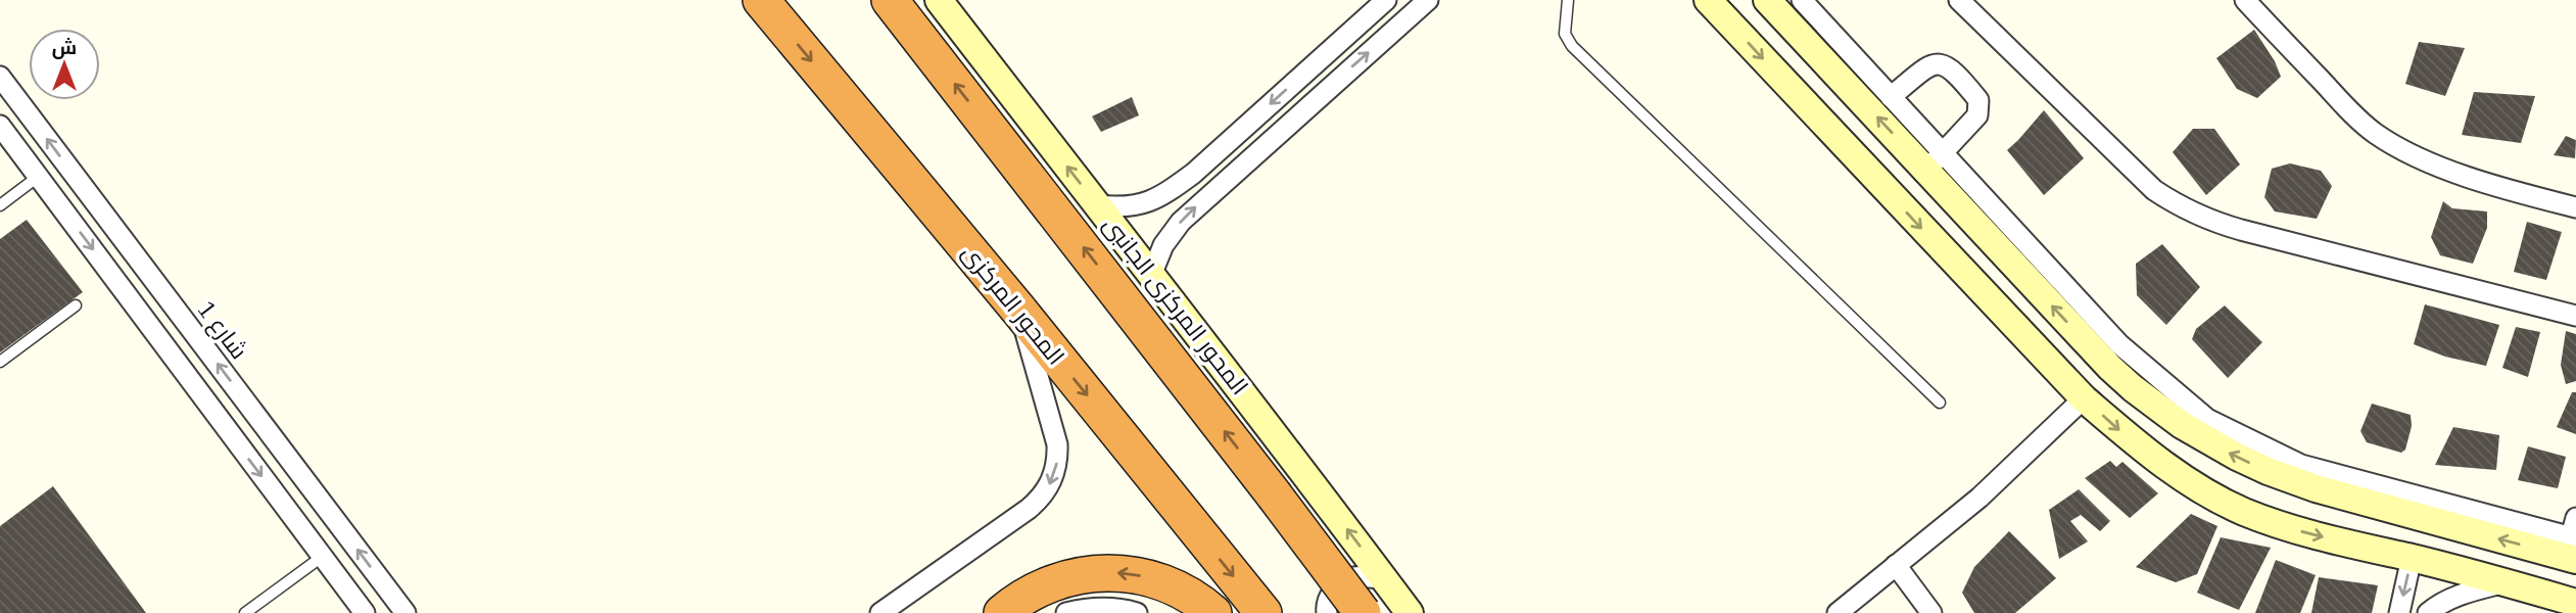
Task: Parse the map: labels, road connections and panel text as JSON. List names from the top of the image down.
{
  "streets": {
    "highway": ["المحور المركزى"],
    "street": ["المحور المركزى الجانبى", "شارع 1"]
  },
  "one_way": ["المحور المركزى الجانبى"],
  "north": "top"
}
